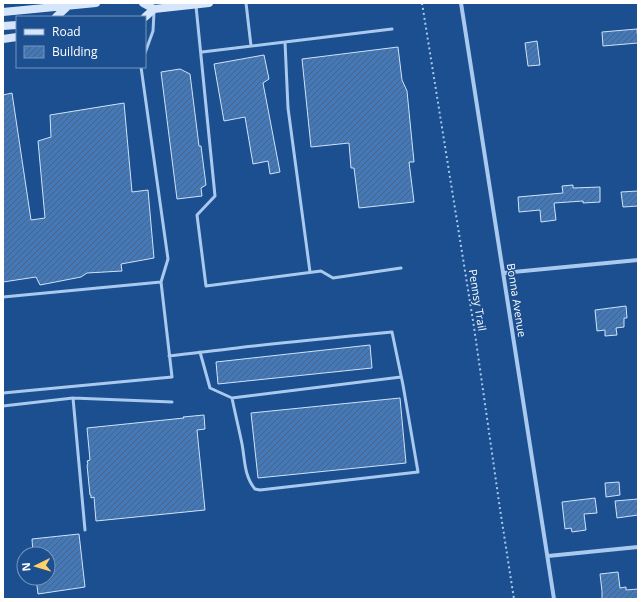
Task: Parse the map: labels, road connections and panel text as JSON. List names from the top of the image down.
{
  "streets": {
    "street": ["Bonna Avenue"],
    "path": ["Pennsy Trail"]
  },
  "legend": ["Road", "Building"],
  "north": "left"
}
